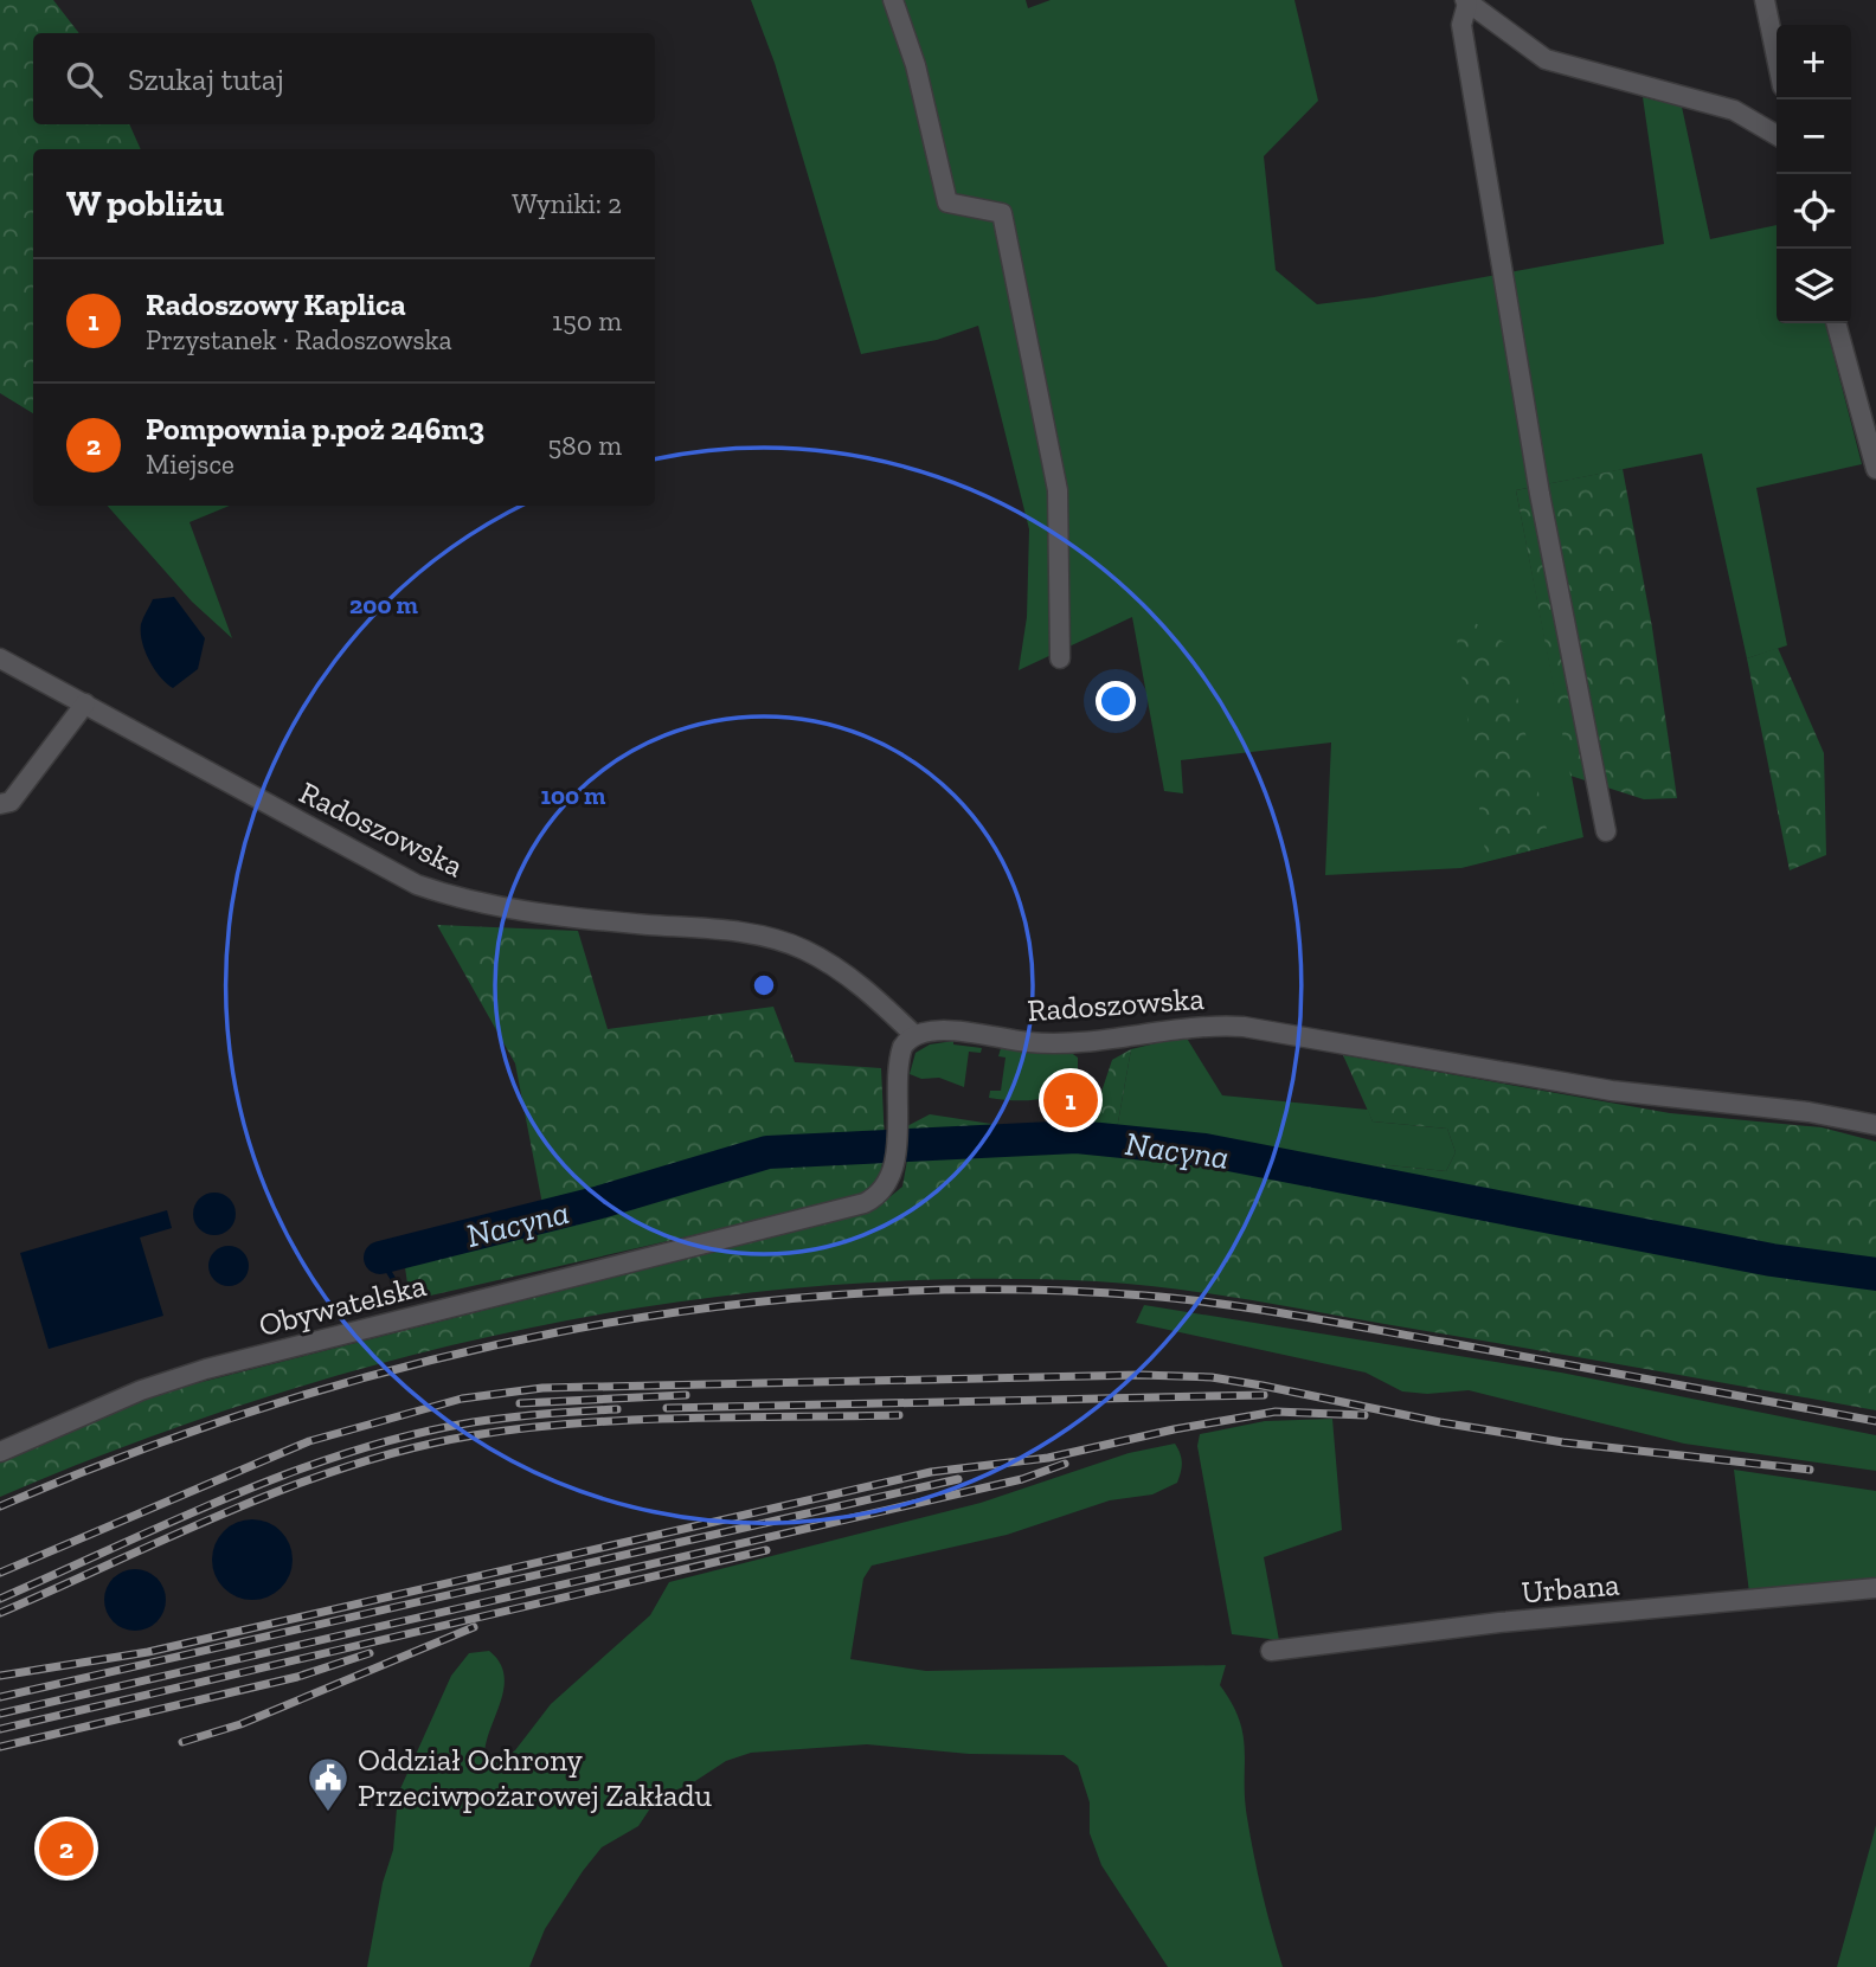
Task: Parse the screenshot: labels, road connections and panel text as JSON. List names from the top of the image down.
{
  "streets": {
    "street": ["Radoszowska", "Obywatelska", "Urbana"]
  },
  "crossings": [
    ["Radoszowska", "Obywatelska"]
  ],
  "water": ["Nacyna"],
  "places": {
    "public building": ["Oddział Ochrony Przeciwpożarowej Zakładu"]
  },
  "page": {
    "map_buttons": ["+", "−"],
    "search": "Szukaj tutaj",
    "heading": ["W pobliżu", "Wyniki: 2"],
    "list": [
      {
        "mark": "1",
        "name": "Radoszowy Kaplica",
        "note": "Przystanek · Radoszowska",
        "value": "150 m"
      },
      {
        "mark": "2",
        "name": "Pompownia p.poż 246m3",
        "note": "Miejsce",
        "value": "580 m"
      }
    ],
    "pins": ["1", "2"]
  },
  "rings": ["200 m", "100 m"]
}
